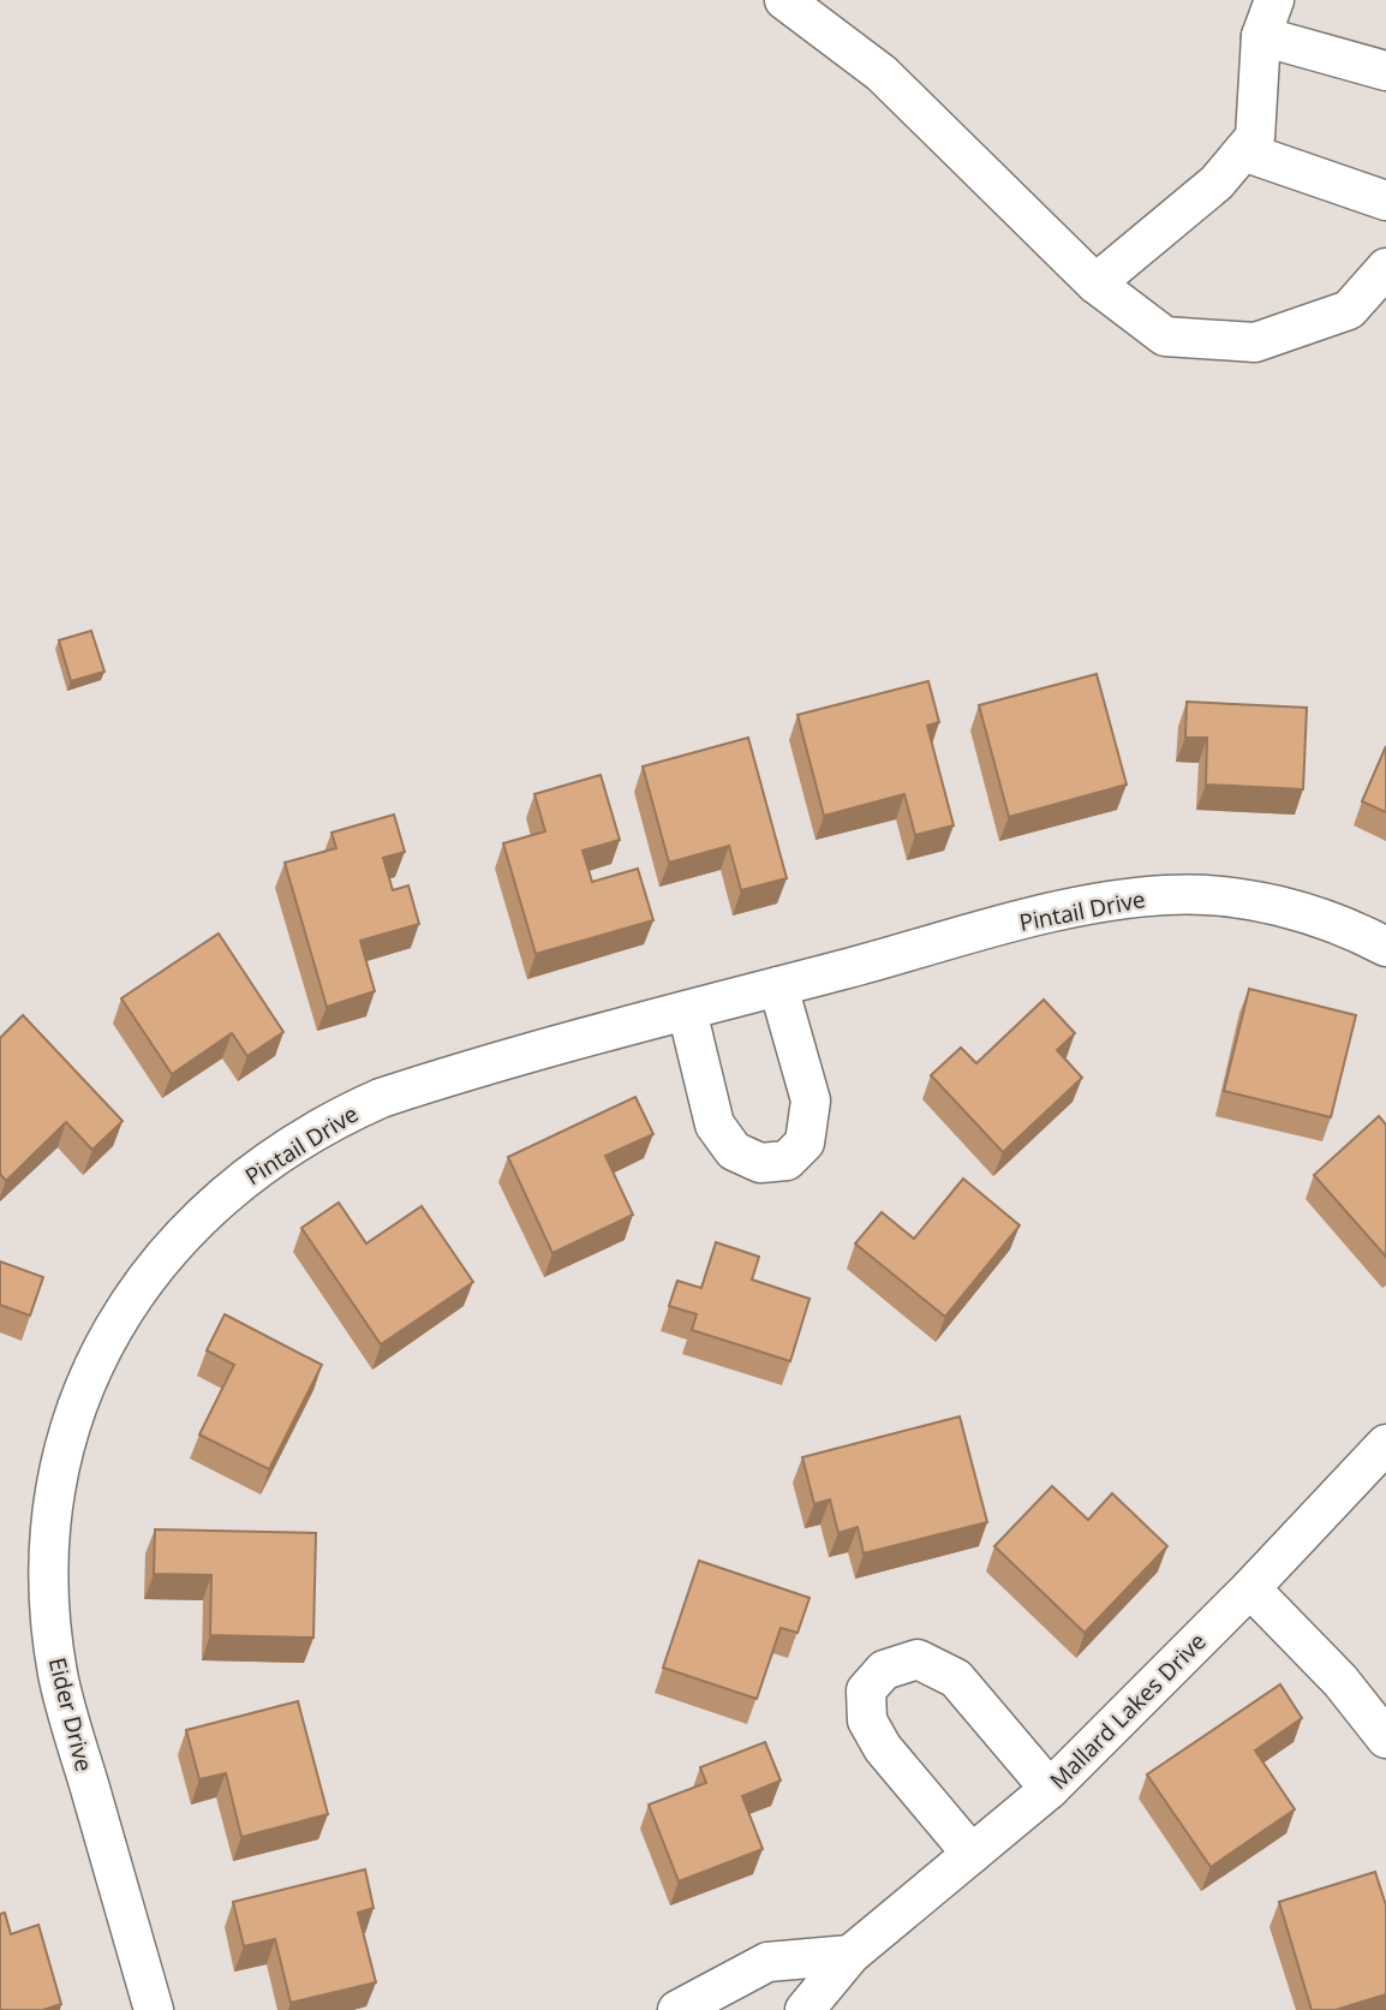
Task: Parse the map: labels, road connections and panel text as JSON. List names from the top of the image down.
{
  "streets": {
    "street": ["Pintail Drive", "Mallard Lakes Drive", "Eider Drive"]
  },
  "crossings": [
    ["Pintail Drive", "Eider Drive"]
  ]
}
